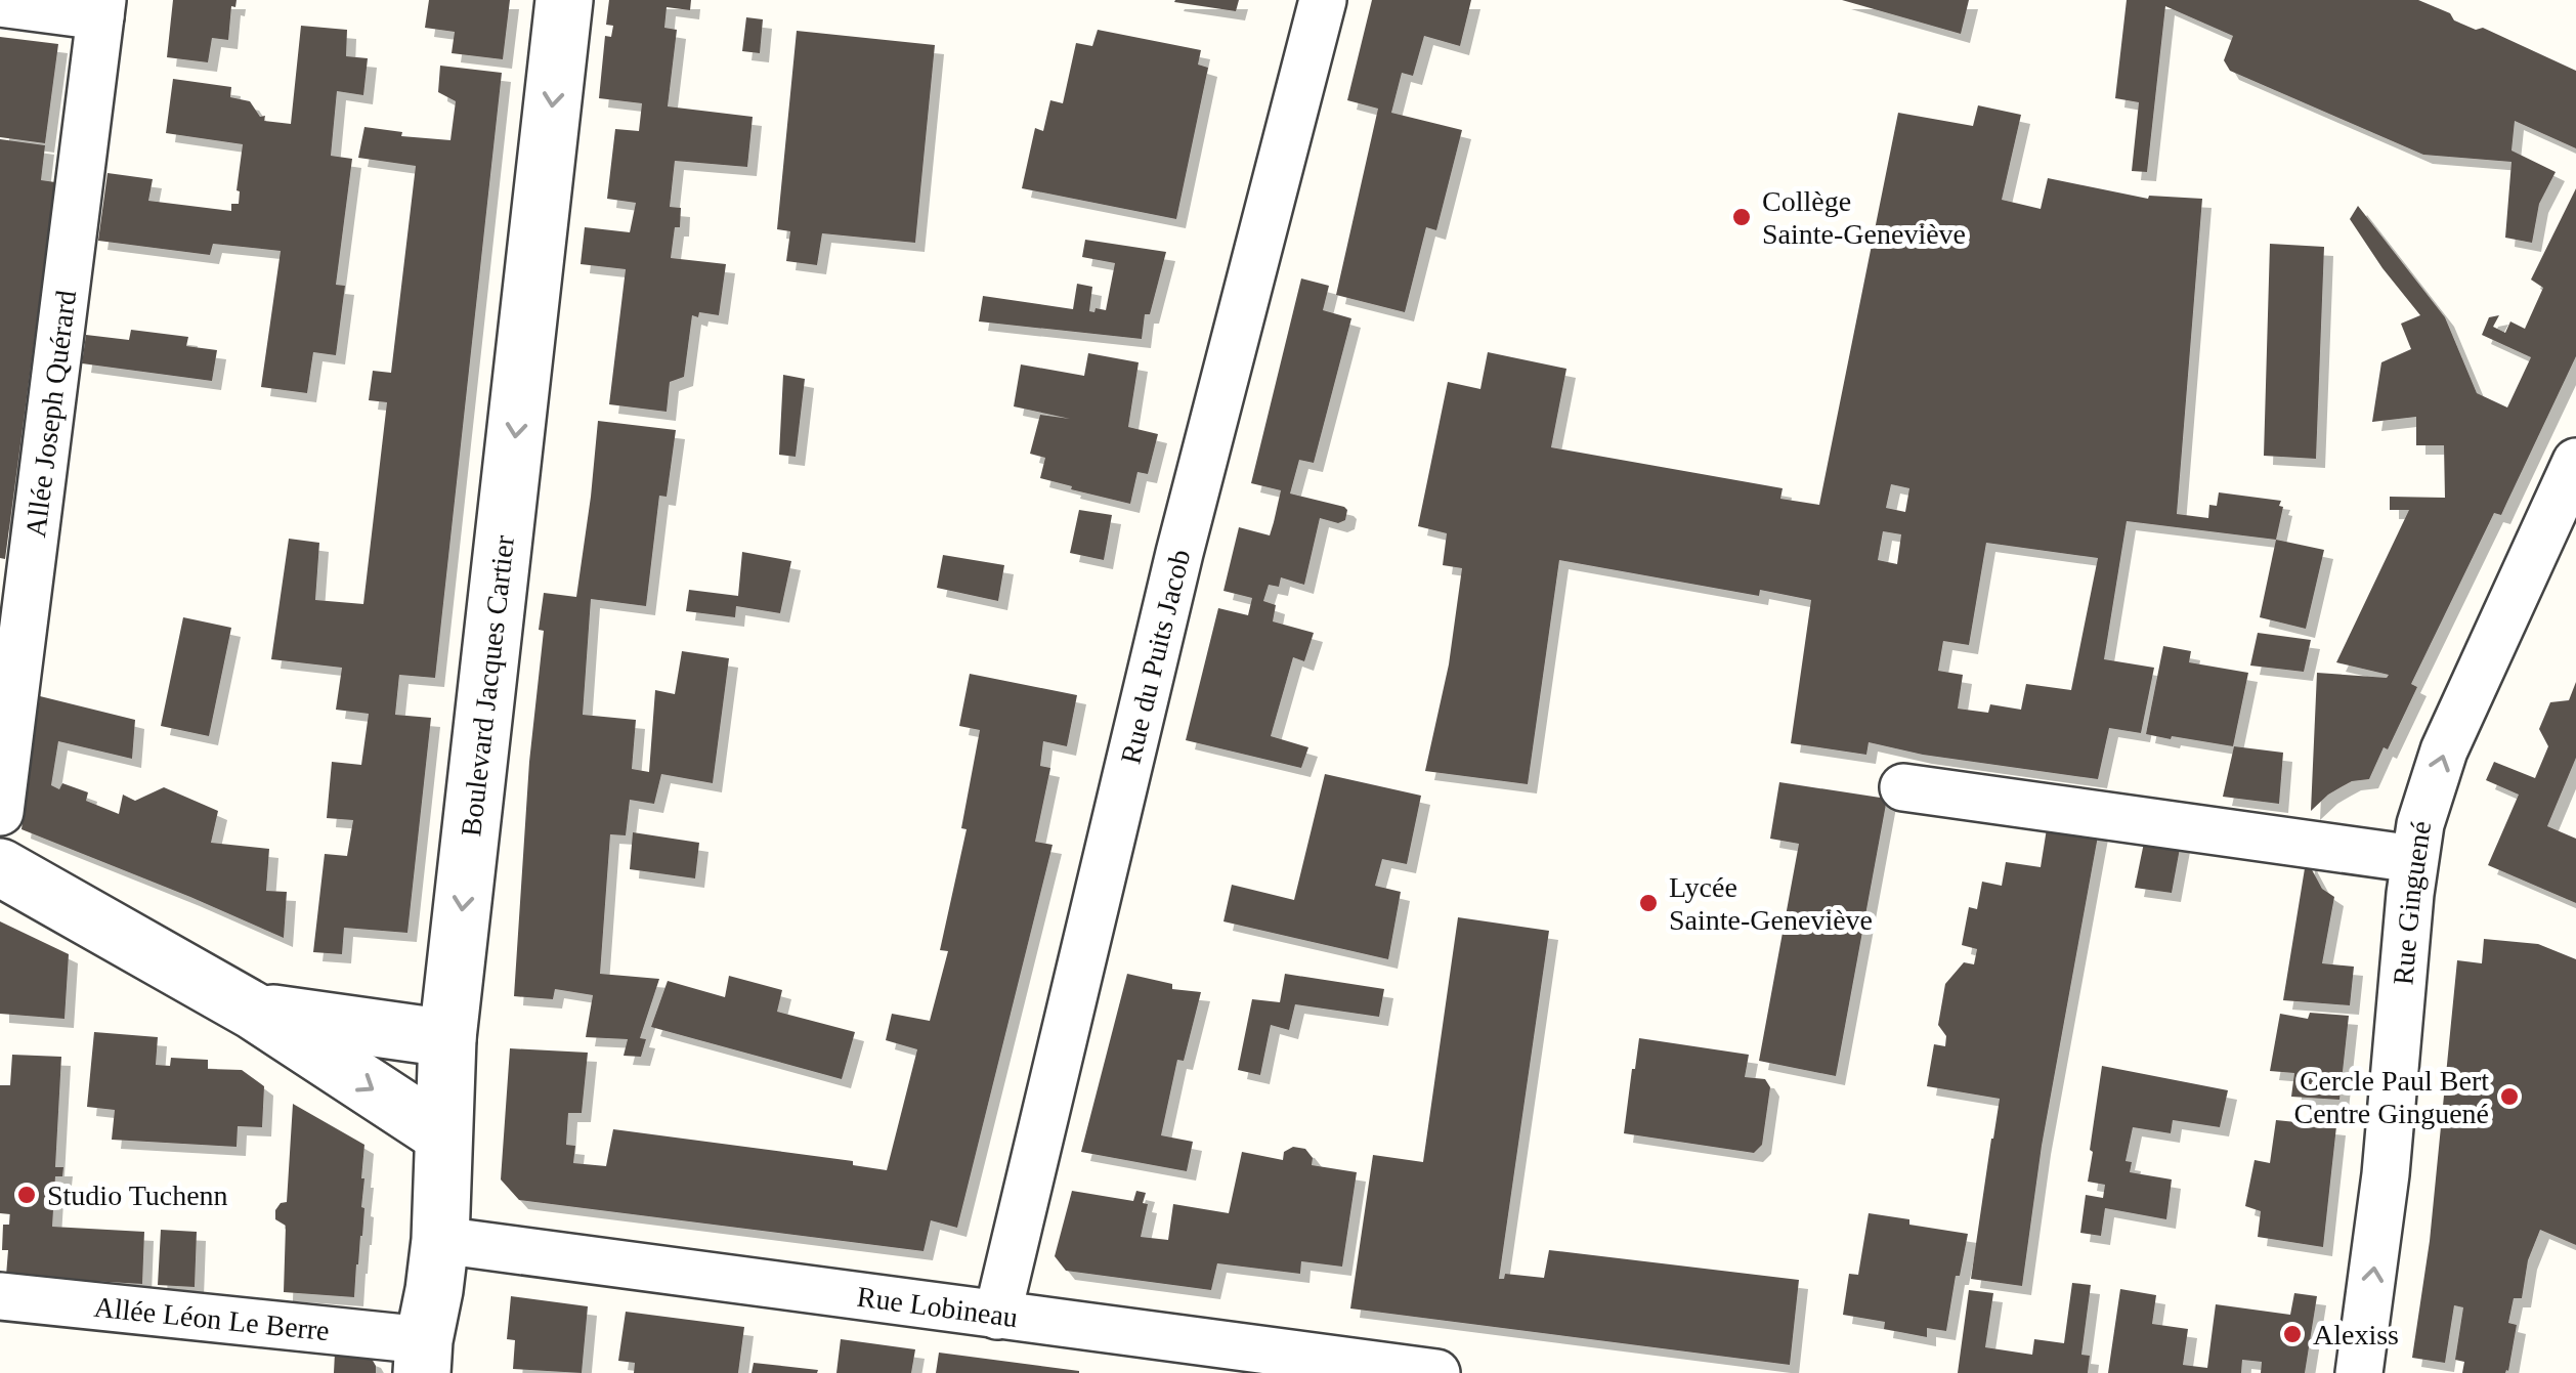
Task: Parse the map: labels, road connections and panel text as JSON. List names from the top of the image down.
{
  "streets": {
    "street": [
      "Allée Joseph Quérard",
      "Rue du Puits Jacob",
      "Boulevard Jacques Cartier",
      "Rue Ginguené",
      "Rue Lobineau",
      "Allée Léon Le Berre"
    ]
  },
  "crossings": [
    ["Rue du Puits Jacob", "Rue Lobineau"],
    ["Boulevard Jacques Cartier", "Rue Lobineau"],
    ["Boulevard Jacques Cartier", "Allée Léon Le Berre"]
  ],
  "one_way": ["Boulevard Jacques Cartier", "Rue Ginguené"],
  "places": [
    "Collège Sainte-Geneviève",
    "Lycée Sainte-Geneviève",
    "Cercle Paul Bert Centre Ginguené",
    "Studio Tuchenn",
    "Alexiss"
  ]
}
